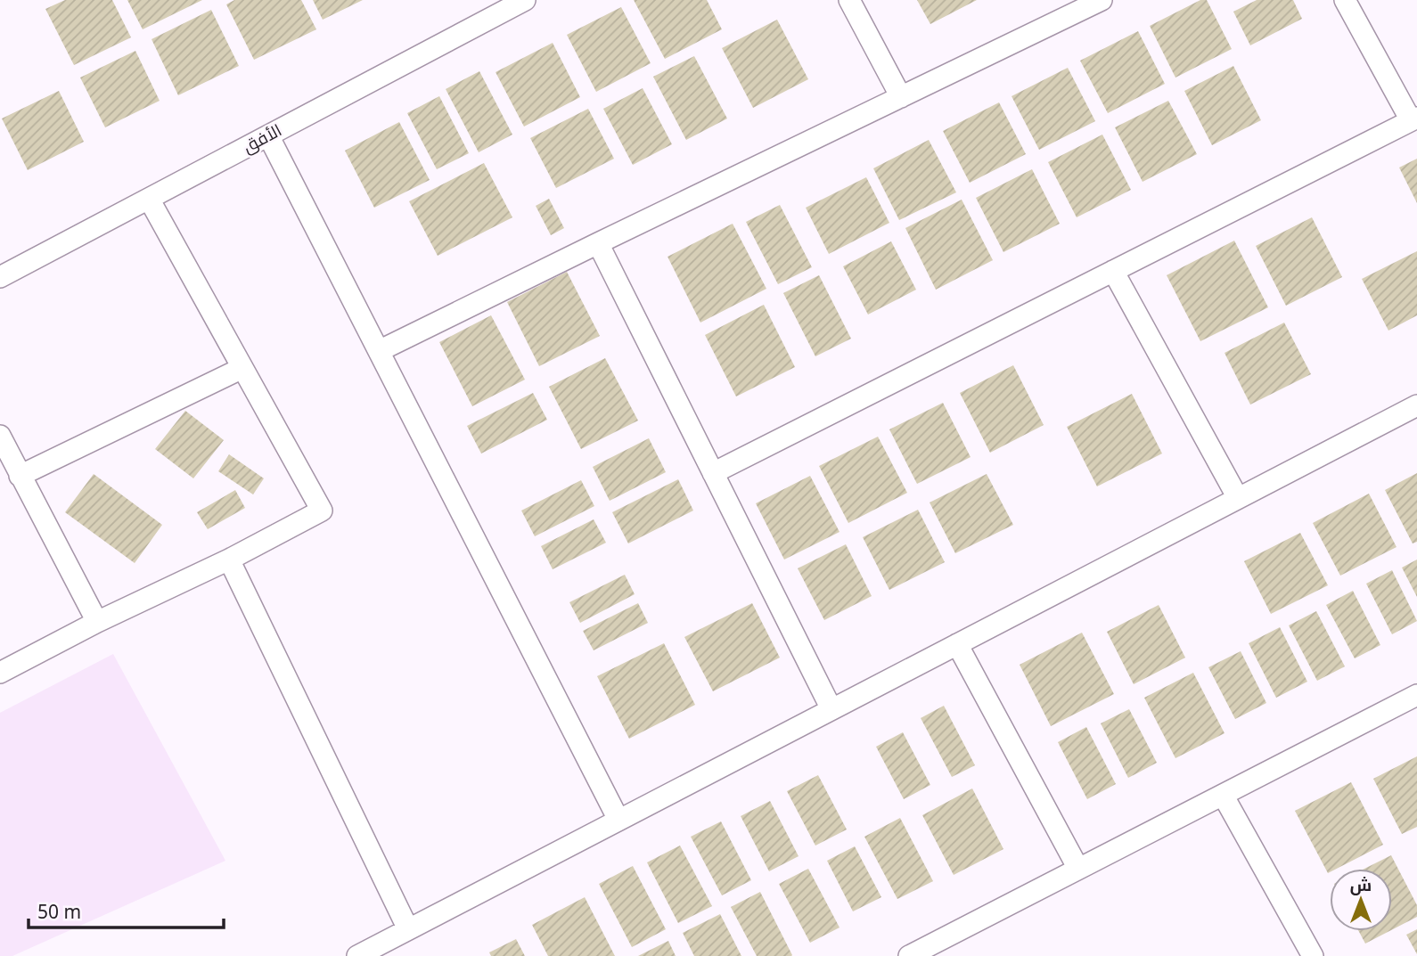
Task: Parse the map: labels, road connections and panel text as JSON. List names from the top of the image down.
{
  "streets": {
    "street": ["الأفق"]
  },
  "scale_bar": "50 m",
  "north": "top"
}
